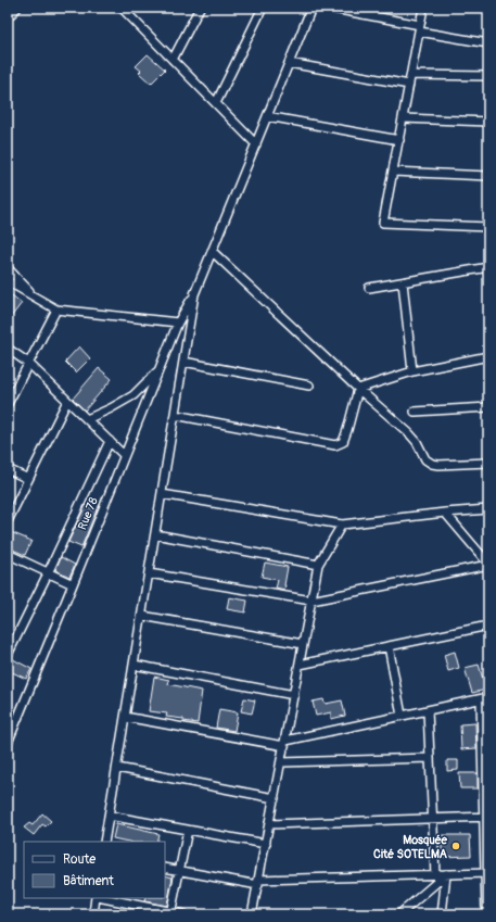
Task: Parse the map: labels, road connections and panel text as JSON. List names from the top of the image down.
{
  "streets": {
    "street": ["Rue 78"]
  },
  "places": ["Mosquée Cité SOTELMA"],
  "legend": ["Route", "Bâtiment"]
}
